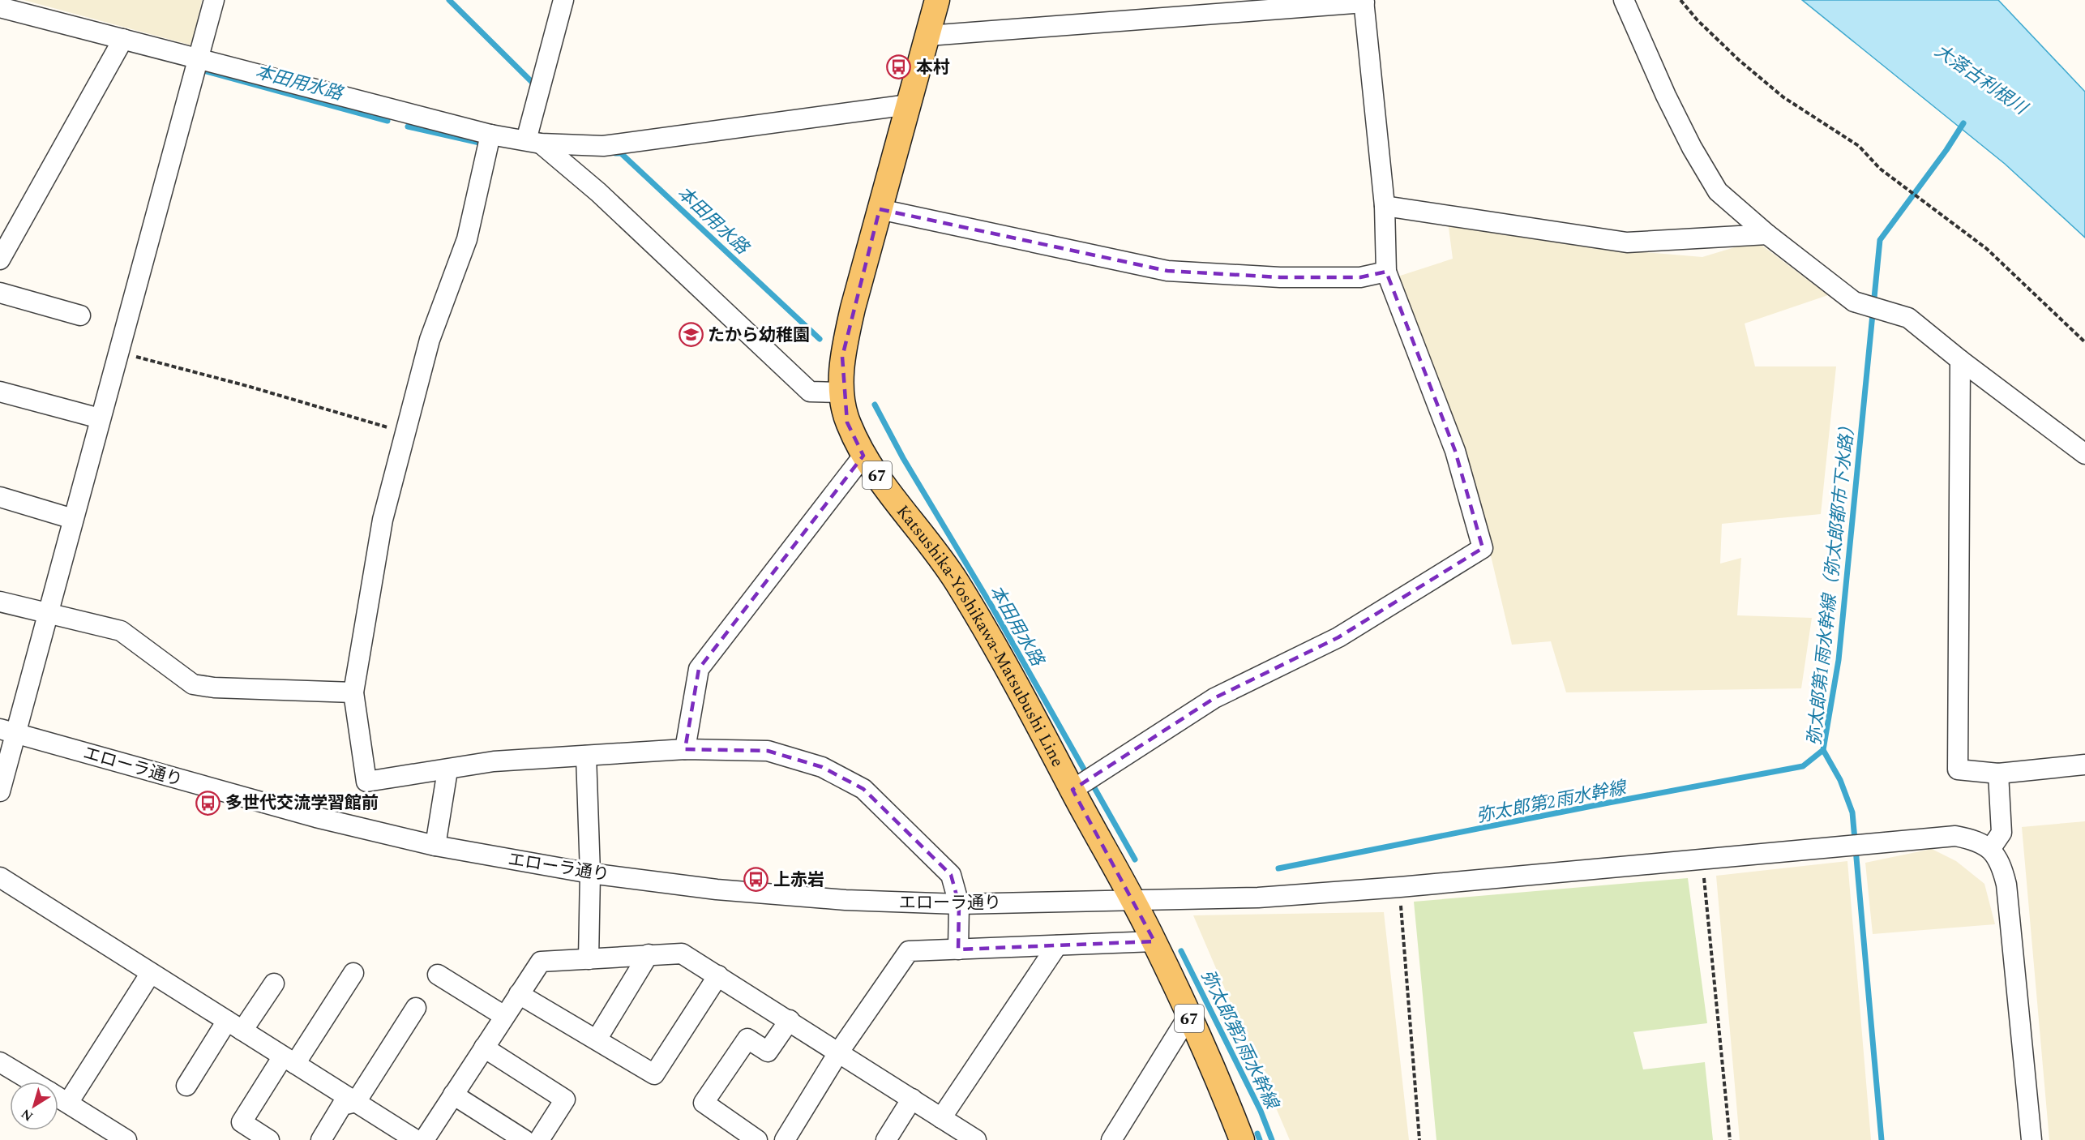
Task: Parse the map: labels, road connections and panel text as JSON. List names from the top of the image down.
{
  "streets": {
    "main road": ["67", "Katsushika-Yoshikawa-Matsubushi Line"],
    "street": ["エローラ通り"]
  },
  "crossings": [
    ["Katsushika-Yoshikawa-Matsubushi Line", "エローラ通り"]
  ],
  "water": [
    "大落古利根川",
    "本田用水路",
    "弥太郎第1雨水幹線（弥太郎都市下水路）",
    "弥太郎第2雨水幹線"
  ],
  "places": {
    "bus stop": ["本村", "多世代交流学習館前", "上赤岩"],
    "school or university": ["たから幼稚園"]
  },
  "north": "bottom left"
}
